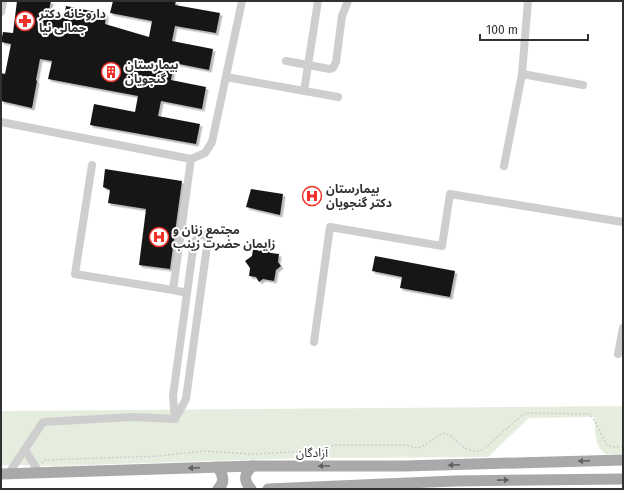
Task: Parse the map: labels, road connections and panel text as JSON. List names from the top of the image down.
{
  "streets": {
    "main road": ["آزادگان"]
  },
  "places": {
    "pharmacy": ["داروخانه دکتر جمالی نیا"],
    "building": ["بیمارستان گنجویان"],
    "hospital": ["بیمارستان دکتر گنجویان", "مجتمع زنان و زایمان حضرت زینب"]
  },
  "scale_bar": "100 m"
}
